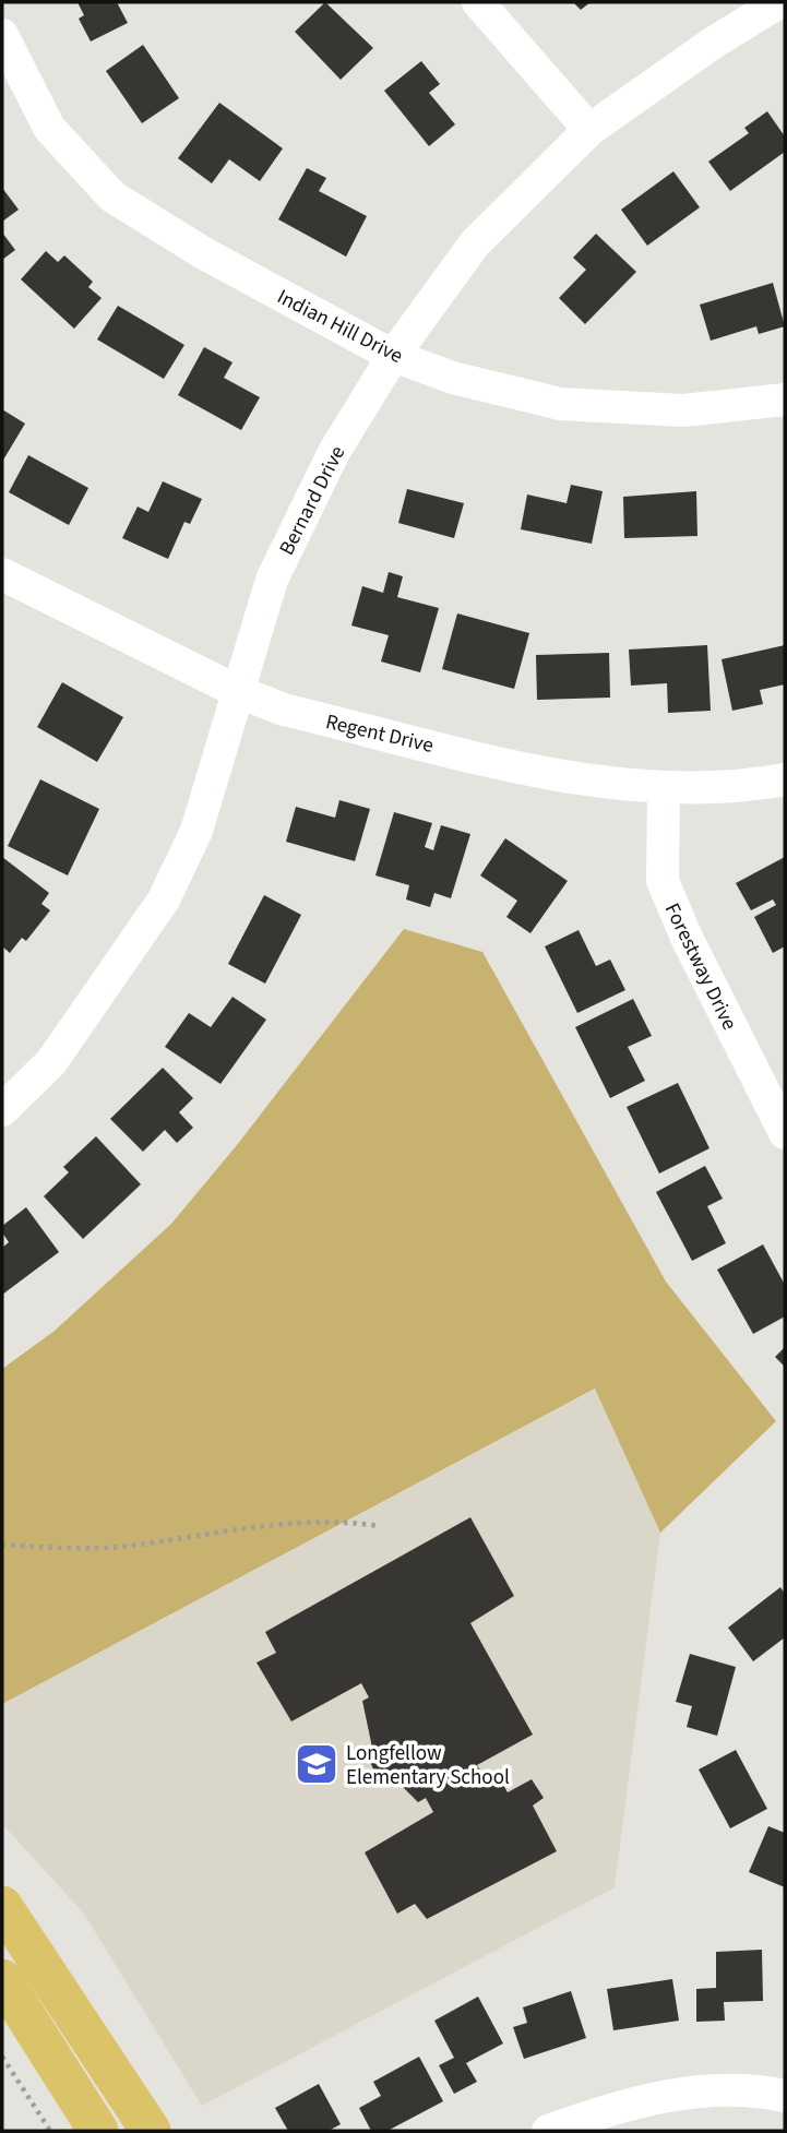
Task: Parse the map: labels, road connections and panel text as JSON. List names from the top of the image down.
{
  "streets": {
    "street": [
      "Indian Hill Drive",
      "Bernard Drive",
      "Regent Drive",
      "Forestway Drive"
    ]
  },
  "crossings": [
    ["Indian Hill Drive", "Bernard Drive"],
    ["Bernard Drive", "Regent Drive"],
    ["Regent Drive", "Forestway Drive"]
  ],
  "places": {
    "school or university": ["Longfellow Elementary School"]
  }
}
